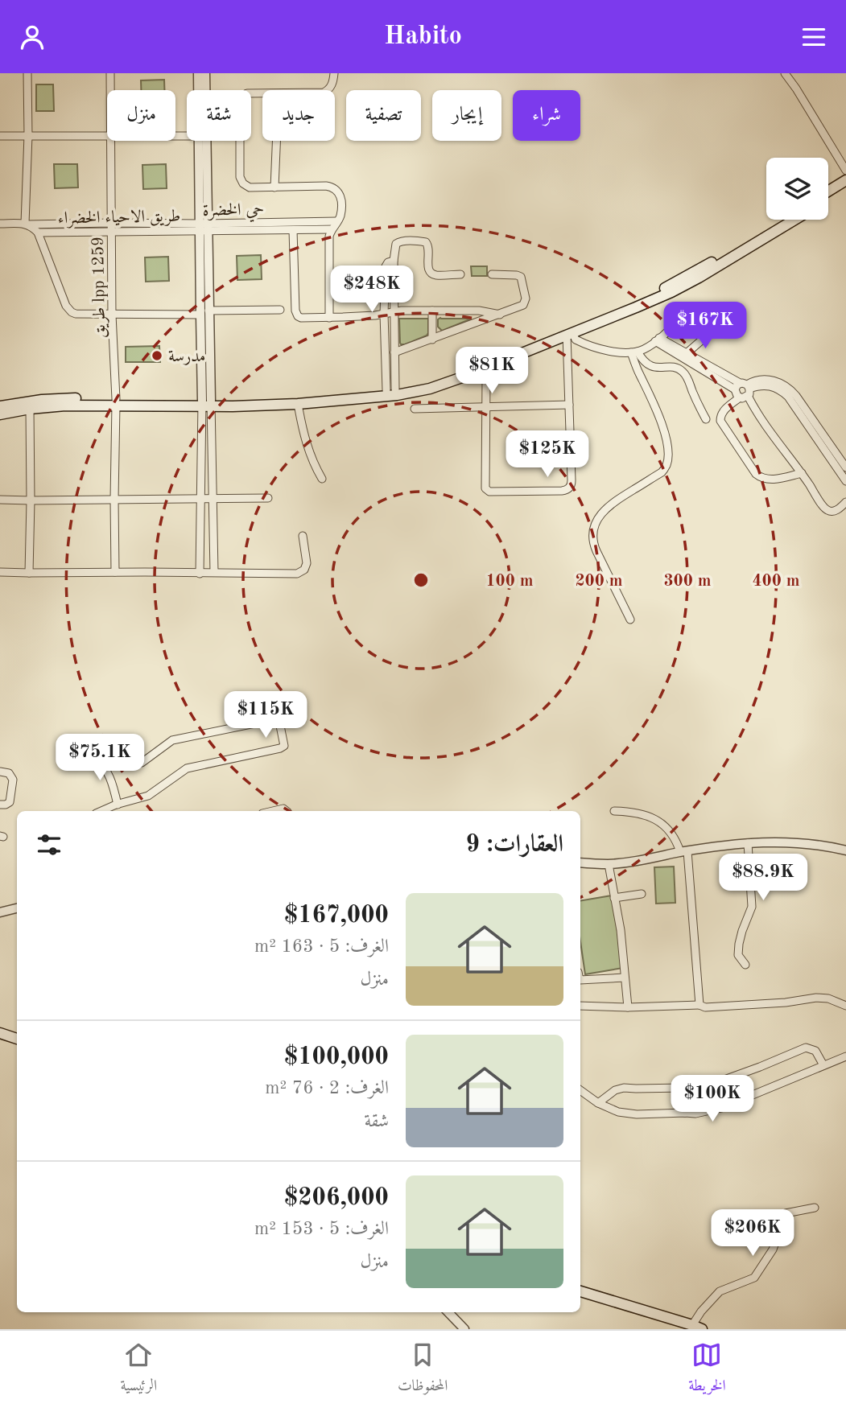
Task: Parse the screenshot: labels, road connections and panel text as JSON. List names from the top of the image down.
{
  "streets": {
    "street": ["حي الخضرة", "طريق الاحياء الخضراء", "طريق lpp 1259"]
  },
  "crossings": [
    ["حي الخضرة", "طريق الاحياء الخضراء"],
    ["حي الخضرة", "طريق lpp 1259"],
    ["طريق الاحياء الخضراء", "طريق lpp 1259"]
  ],
  "places": ["مدرسة"],
  "page": {
    "header": "Habito",
    "chip": [
      "شراء",
      "إيجار",
      "تصفية",
      "جديد",
      "شقة",
      "منزل"
    ],
    "price": [
      "$248K",
      "$167K",
      "$81K",
      "$125K",
      "$115K",
      "$75.1K",
      "$88.9K",
      "$100K",
      "$206K"
    ],
    "heading": "العقارات: 9",
    "list": [
      {
        "name": "$167,000",
        "note": "الغرف: 5 · 163 m² · منزل"
      },
      {
        "name": "$100,000",
        "note": "الغرف: 2 · 76 m² · شقة"
      },
      {
        "name": "$206,000",
        "note": "الغرف: 5 · 153 m² · منزل"
      }
    ],
    "tabs": ["الخريطة", "المحفوظات", "الرئيسية"]
  },
  "rings": [
    "100 m",
    "200 m",
    "300 m",
    "400 m"
  ]
}
